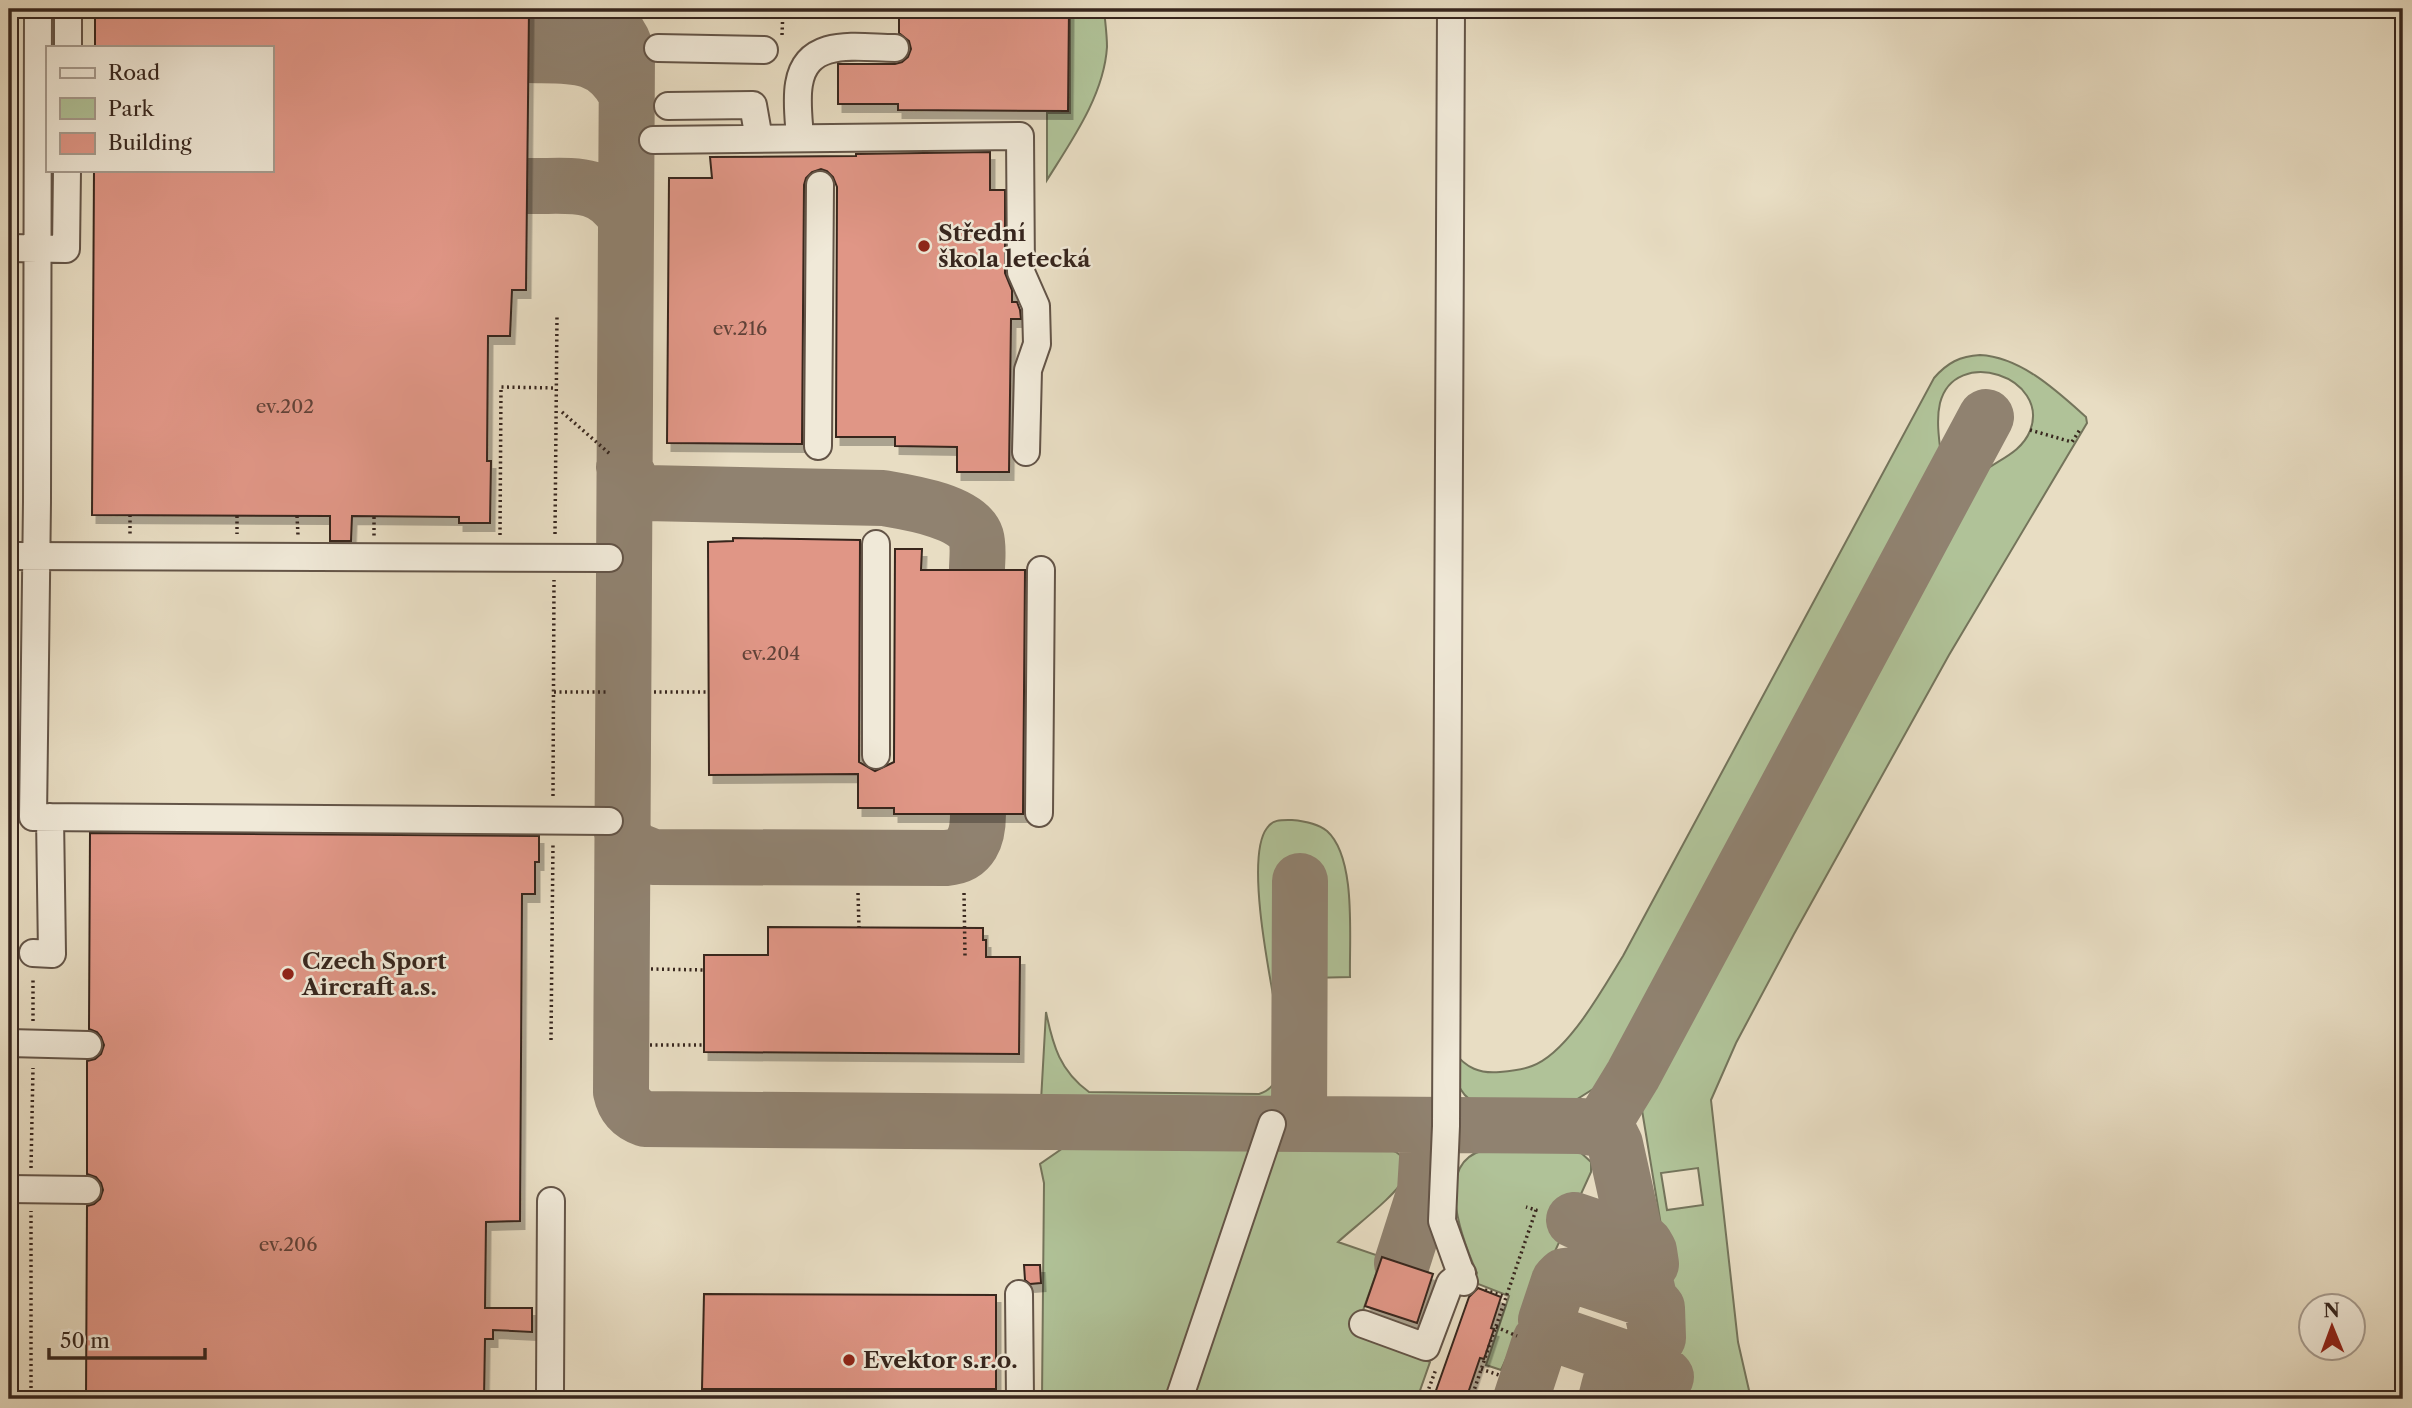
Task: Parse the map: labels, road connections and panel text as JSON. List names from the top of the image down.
{
  "places": ["Střední škola letecká", "Czech Sport Aircraft a.s.", "Evektor s.r.o."],
  "house_numbers": [
    "ev.216",
    "ev.202",
    "ev.204",
    "ev.206"
  ],
  "legend": ["Road", "Park", "Building"],
  "scale_bar": "50 m",
  "north": "top"
}
